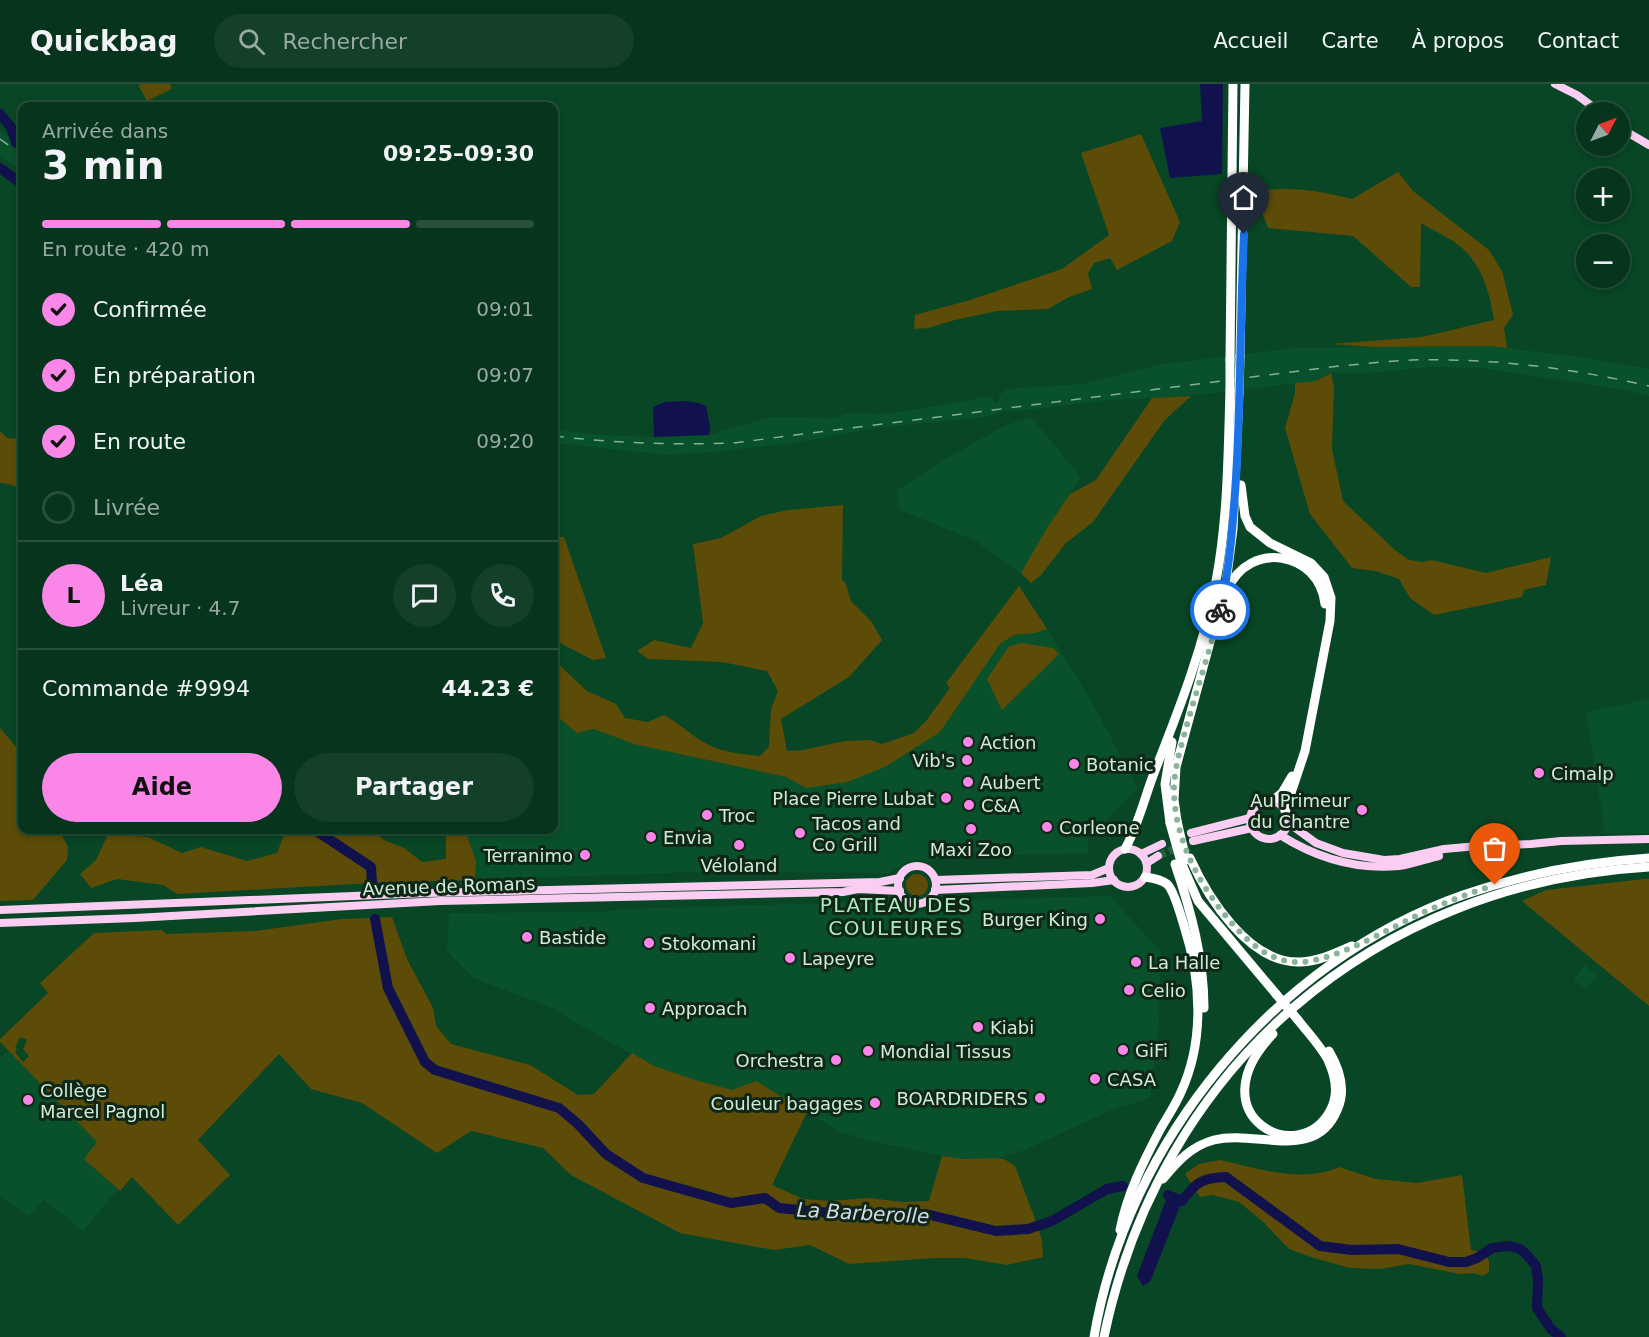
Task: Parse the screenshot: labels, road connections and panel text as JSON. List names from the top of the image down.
{
  "streets": {
    "main road": ["Avenue de Romans"]
  },
  "districts": ["PLATEAU DES COULEURES"],
  "water": ["La Barberolle"],
  "places": [
    "Action",
    "Vib's",
    "Botanic",
    "Cimalp",
    "Aubert",
    "Place Pierre Lubat",
    "C&A",
    "Au Primeur du Chantre",
    "Troc",
    "Corleone",
    "Maxi Zoo",
    "Tacos and Co Grill",
    "Envia",
    "Véloland",
    "Terranimo",
    "Burger King",
    "Bastide",
    "Stokomani",
    "Lapeyre",
    "La Halle",
    "Celio",
    "Approach",
    "Kiabi",
    "GiFi",
    "Mondial Tissus",
    "Orchestra",
    "CASA",
    "BOARDRIDERS",
    "Collège Marcel Pagnol",
    "Couleur bagages"
  ],
  "north": "top right",
  "page": {
    "header": "Quickbag",
    "search": "Rechercher",
    "nav": [
      "Accueil",
      "Carte",
      "À propos",
      "Contact"
    ],
    "map_buttons": ["+", "−"],
    "heading": ["3 min", "Arrivée dans", "09:25–09:30"],
    "panel": [
      "Léa",
      "Livreur · 4.7",
      "Commande #9994",
      "44.23 €"
    ],
    "bar": "En route · 420 m",
    "list": [
      ["Confirmée", "09:01"],
      ["En préparation", "09:07"],
      ["En route", "09:20"],
      "Livrée"
    ],
    "round": "L",
    "buttons": ["Aide", "Partager"]
  }
}
